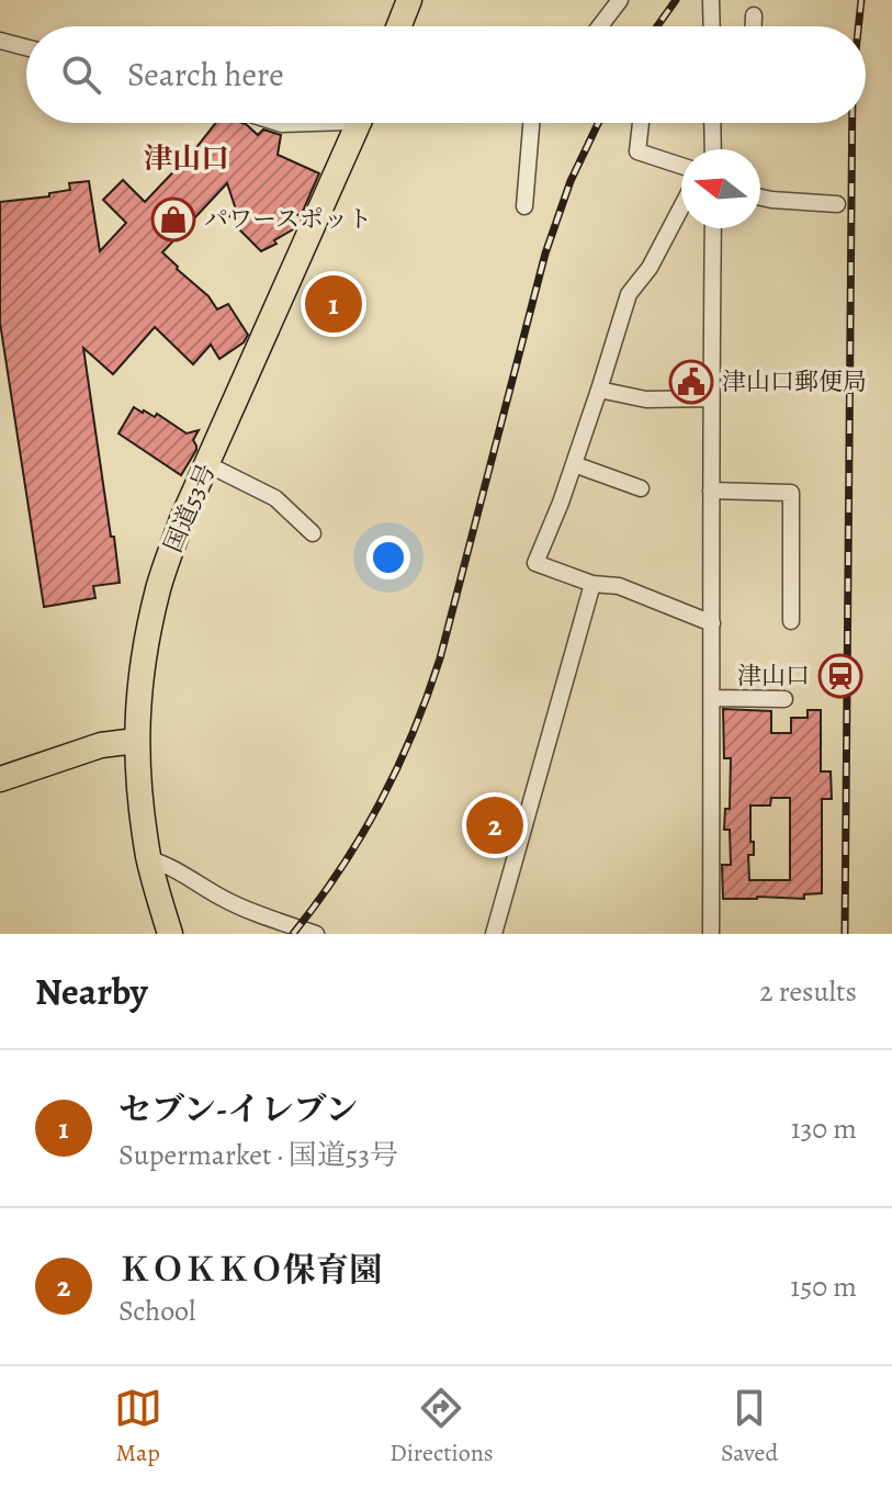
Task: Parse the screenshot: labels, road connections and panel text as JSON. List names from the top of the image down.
{
  "streets": {
    "highway": ["国道53号"]
  },
  "districts": ["津山口"],
  "places": {
    "shop": ["パワースポット"],
    "public building": ["津山口郵便局"],
    "station": ["津山口"]
  },
  "north": "left",
  "page": {
    "search": "Search here",
    "pins": ["1", "2"],
    "heading": ["Nearby", "2 results"],
    "list": [
      {
        "mark": "1",
        "name": "セブン-イレブン",
        "note": "Supermarket · 国道53号",
        "value": "130 m"
      },
      {
        "mark": "2",
        "name": "ＫＯＫＫＯ保育園",
        "note": "School",
        "value": "150 m"
      }
    ],
    "nav": ["Map", "Directions", "Saved"]
  }
}
